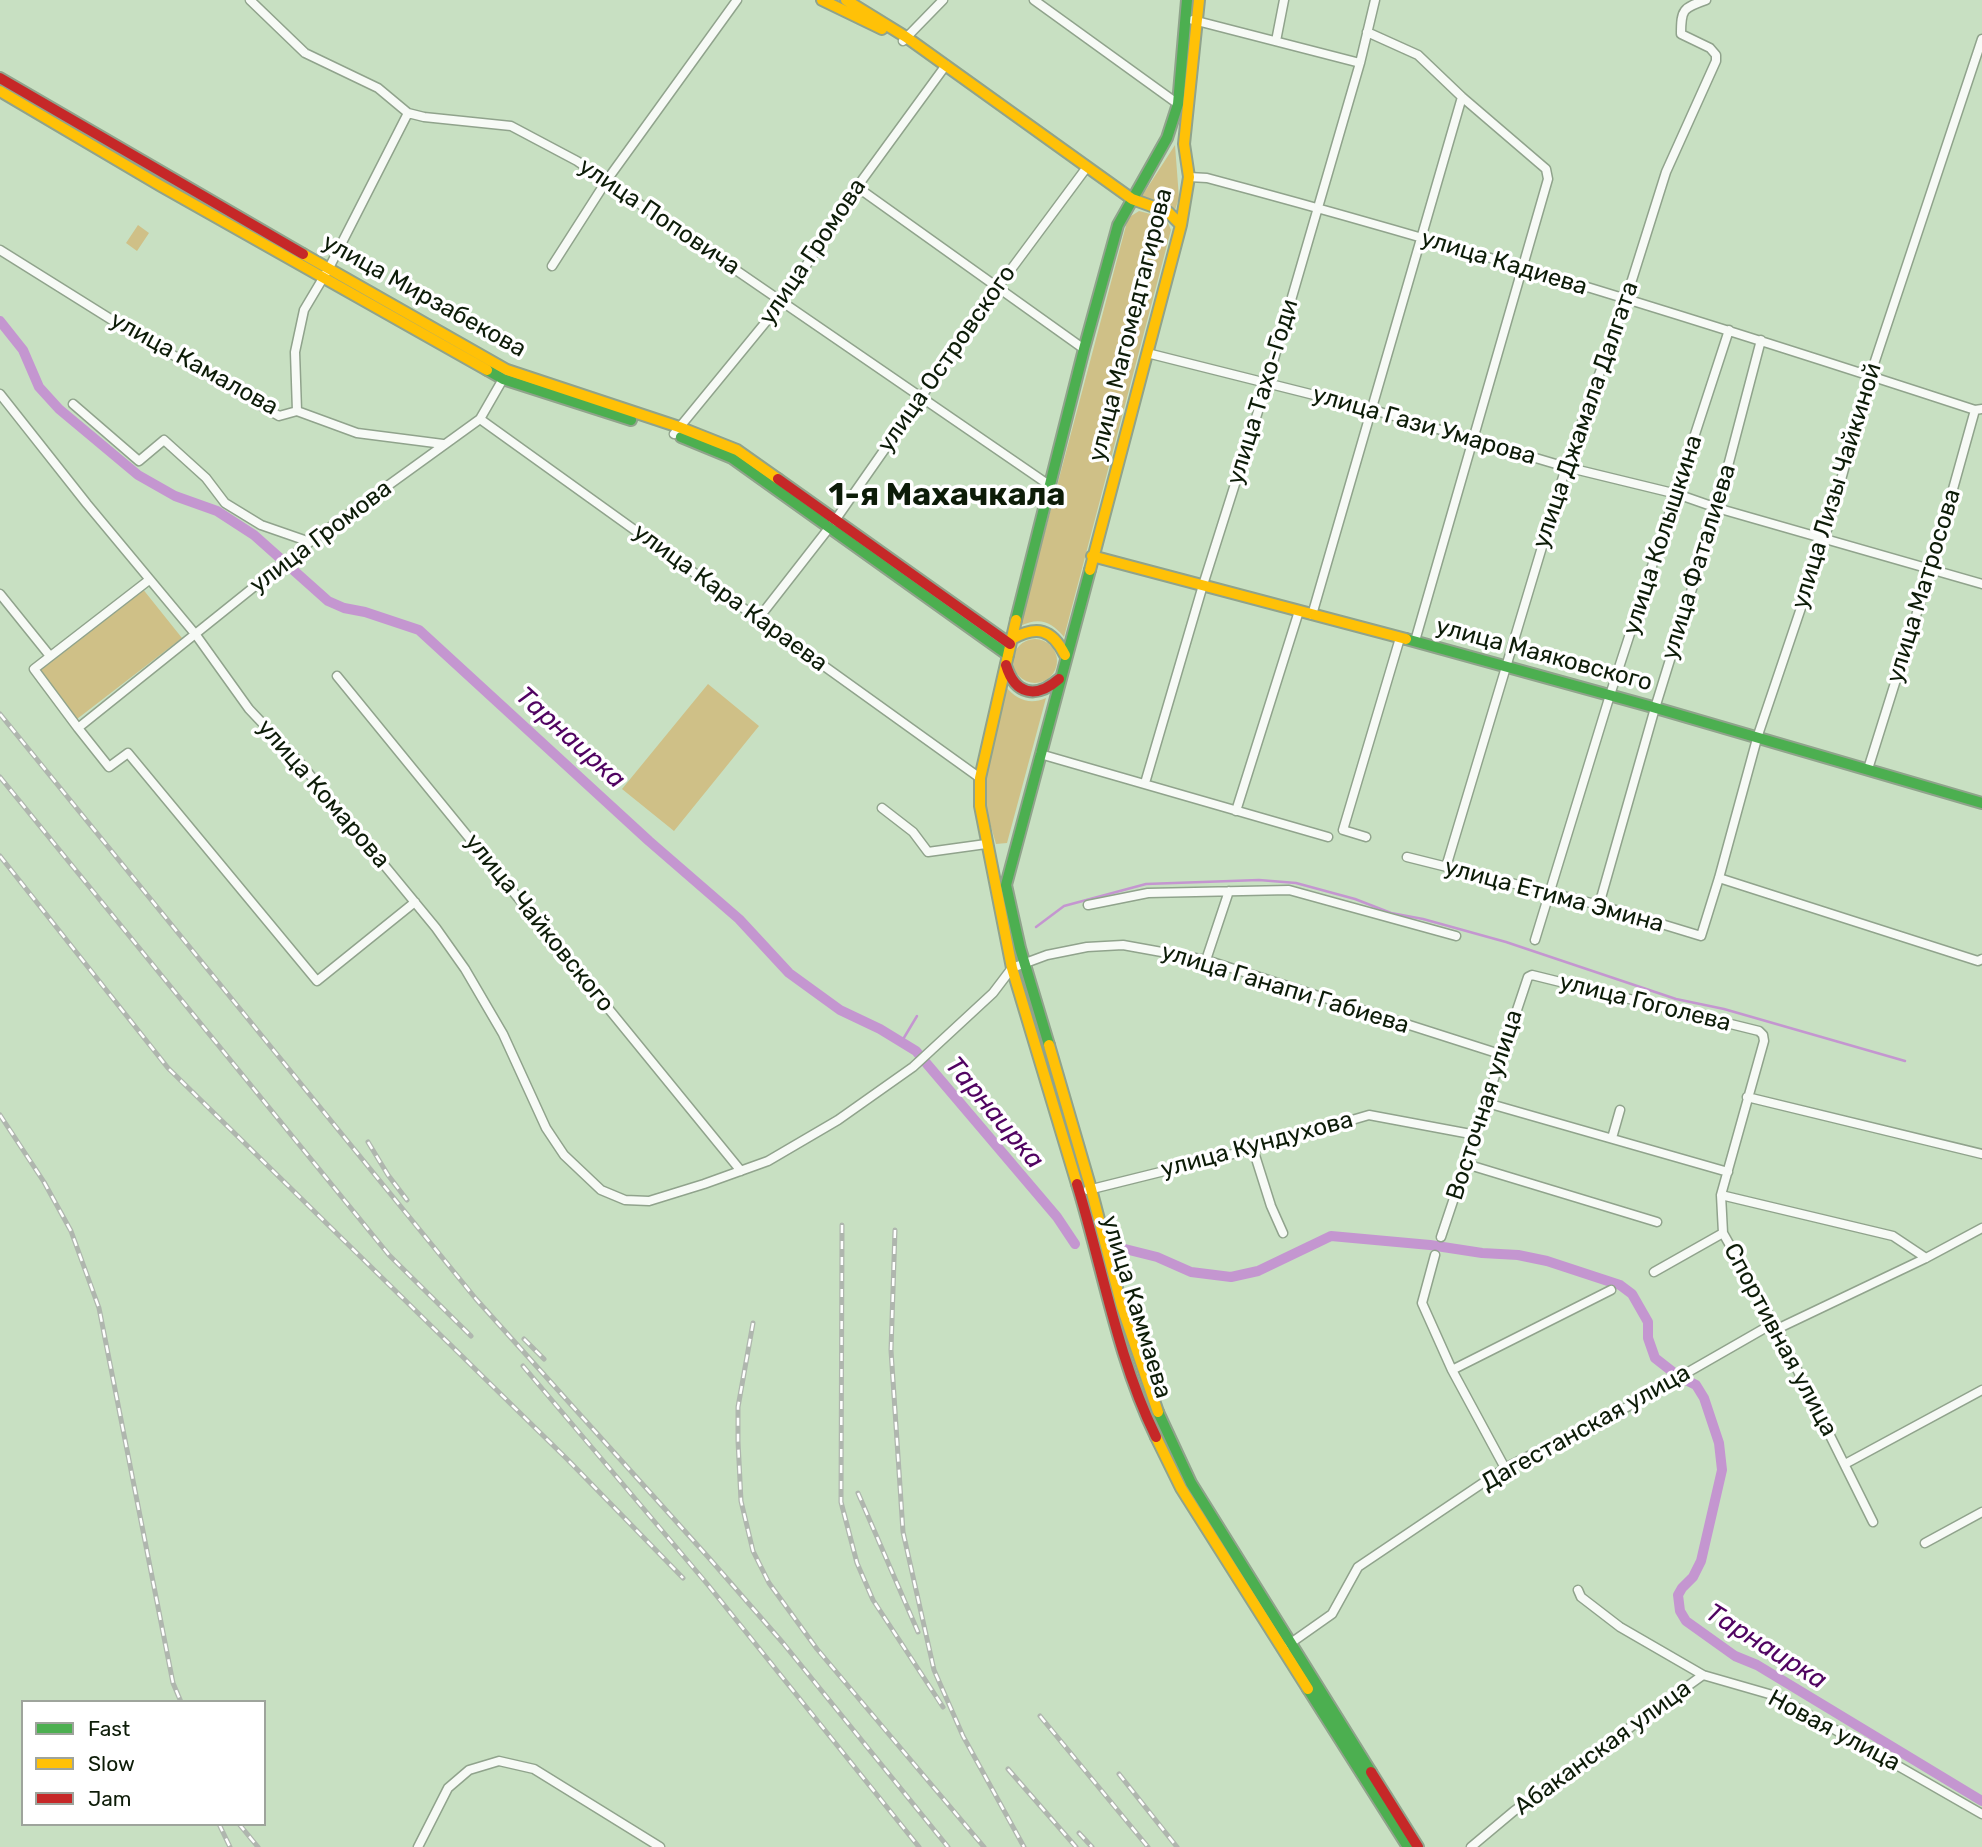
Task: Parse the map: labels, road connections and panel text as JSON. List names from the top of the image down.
{
  "streets": {
    "main road": [
      "улица Мирзабекова",
      "улица Магомедтагирова",
      "улица Маяковского",
      "улица Каммаева"
    ],
    "street": [
      "улица Поповича",
      "улица Громова",
      "улица Кадиева",
      "улица Островского",
      "улица Камалова",
      "улица Тахо-Годи",
      "улица Джамала Далгата",
      "улица Гази Умарова",
      "улица Лизы Чайкиной",
      "улица Колышкина",
      "улица Фаталиева",
      "улица Матросова",
      "улица Кара Караева",
      "улица Комарова",
      "улица Етима Эмина",
      "улица Чайковского",
      "улица Ганапи Габиева",
      "улица Гоголева",
      "Восточная улица",
      "улица Кундухова",
      "Спортивная улица",
      "Дагестанская улица",
      "Новая улица",
      "Абаканская улица"
    ]
  },
  "crossings": [
    ["улица Поповича", "улица Громова"],
    ["улица Поповича", "улица Магомедтагирова"],
    ["улица Поповича", "улица Островского"],
    ["улица Громова", "улица Мирзабекова"],
    ["улица Громова", "улица Камалова"],
    ["улица Громова", "улица Кара Караева"],
    ["улица Громова", "улица Комарова"],
    ["улица Кадиева", "улица Магомедтагирова"],
    ["улица Кадиева", "улица Тахо-Годи"],
    ["улица Кадиева", "улица Джамала Далгата"],
    ["улица Кадиева", "улица Лизы Чайкиной"],
    ["улица Кадиева", "улица Колышкина"],
    ["улица Кадиева", "улица Фаталиева"],
    ["улица Кадиева", "улица Матросова"],
    ["улица Мирзабекова", "улица Магомедтагирова"],
    ["улица Мирзабекова", "улица Островского"],
    ["улица Магомедтагирова", "улица Гази Умарова"],
    ["улица Магомедтагирова", "улица Кара Караева"],
    ["улица Магомедтагирова", "улица Маяковского"],
    ["улица Магомедтагирова", "улица Каммаева"],
    ["улица Островского", "улица Кара Караева"],
    ["улица Тахо-Годи", "улица Гази Умарова"],
    ["улица Тахо-Годи", "улица Маяковского"],
    ["улица Джамала Далгата", "улица Гази Умарова"],
    ["улица Джамала Далгата", "улица Маяковского"],
    ["улица Джамала Далгата", "улица Етима Эмина"],
    ["улица Гази Умарова", "улица Лизы Чайкиной"],
    ["улица Гази Умарова", "улица Колышкина"],
    ["улица Гази Умарова", "улица Фаталиева"],
    ["улица Гази Умарова", "улица Матросова"],
    ["улица Лизы Чайкиной", "улица Маяковского"],
    ["улица Лизы Чайкиной", "улица Етима Эмина"],
    ["улица Колышкина", "улица Маяковского"],
    ["улица Колышкина", "улица Етима Эмина"],
    ["улица Фаталиева", "улица Маяковского"],
    ["улица Фаталиева", "улица Етима Эмина"],
    ["улица Матросова", "улица Маяковского"],
    ["улица Комарова", "улица Чайковского"],
    ["улица Ганапи Габиева", "Восточная улица"],
    ["улица Ганапи Габиева", "улица Каммаева"],
    ["улица Гоголева", "Восточная улица"],
    ["улица Гоголева", "Спортивная улица"],
    ["Восточная улица", "улица Кундухова"],
    ["улица Кундухова", "улица Каммаева"],
    ["улица Каммаева", "Дагестанская улица"],
    ["Спортивная улица", "Дагестанская улица"],
    ["Новая улица", "Абаканская улица"]
  ],
  "districts": ["1-я Махачкала"],
  "water": ["Тарнаирка"],
  "legend": ["Fast", "Slow", "Jam"]
}
